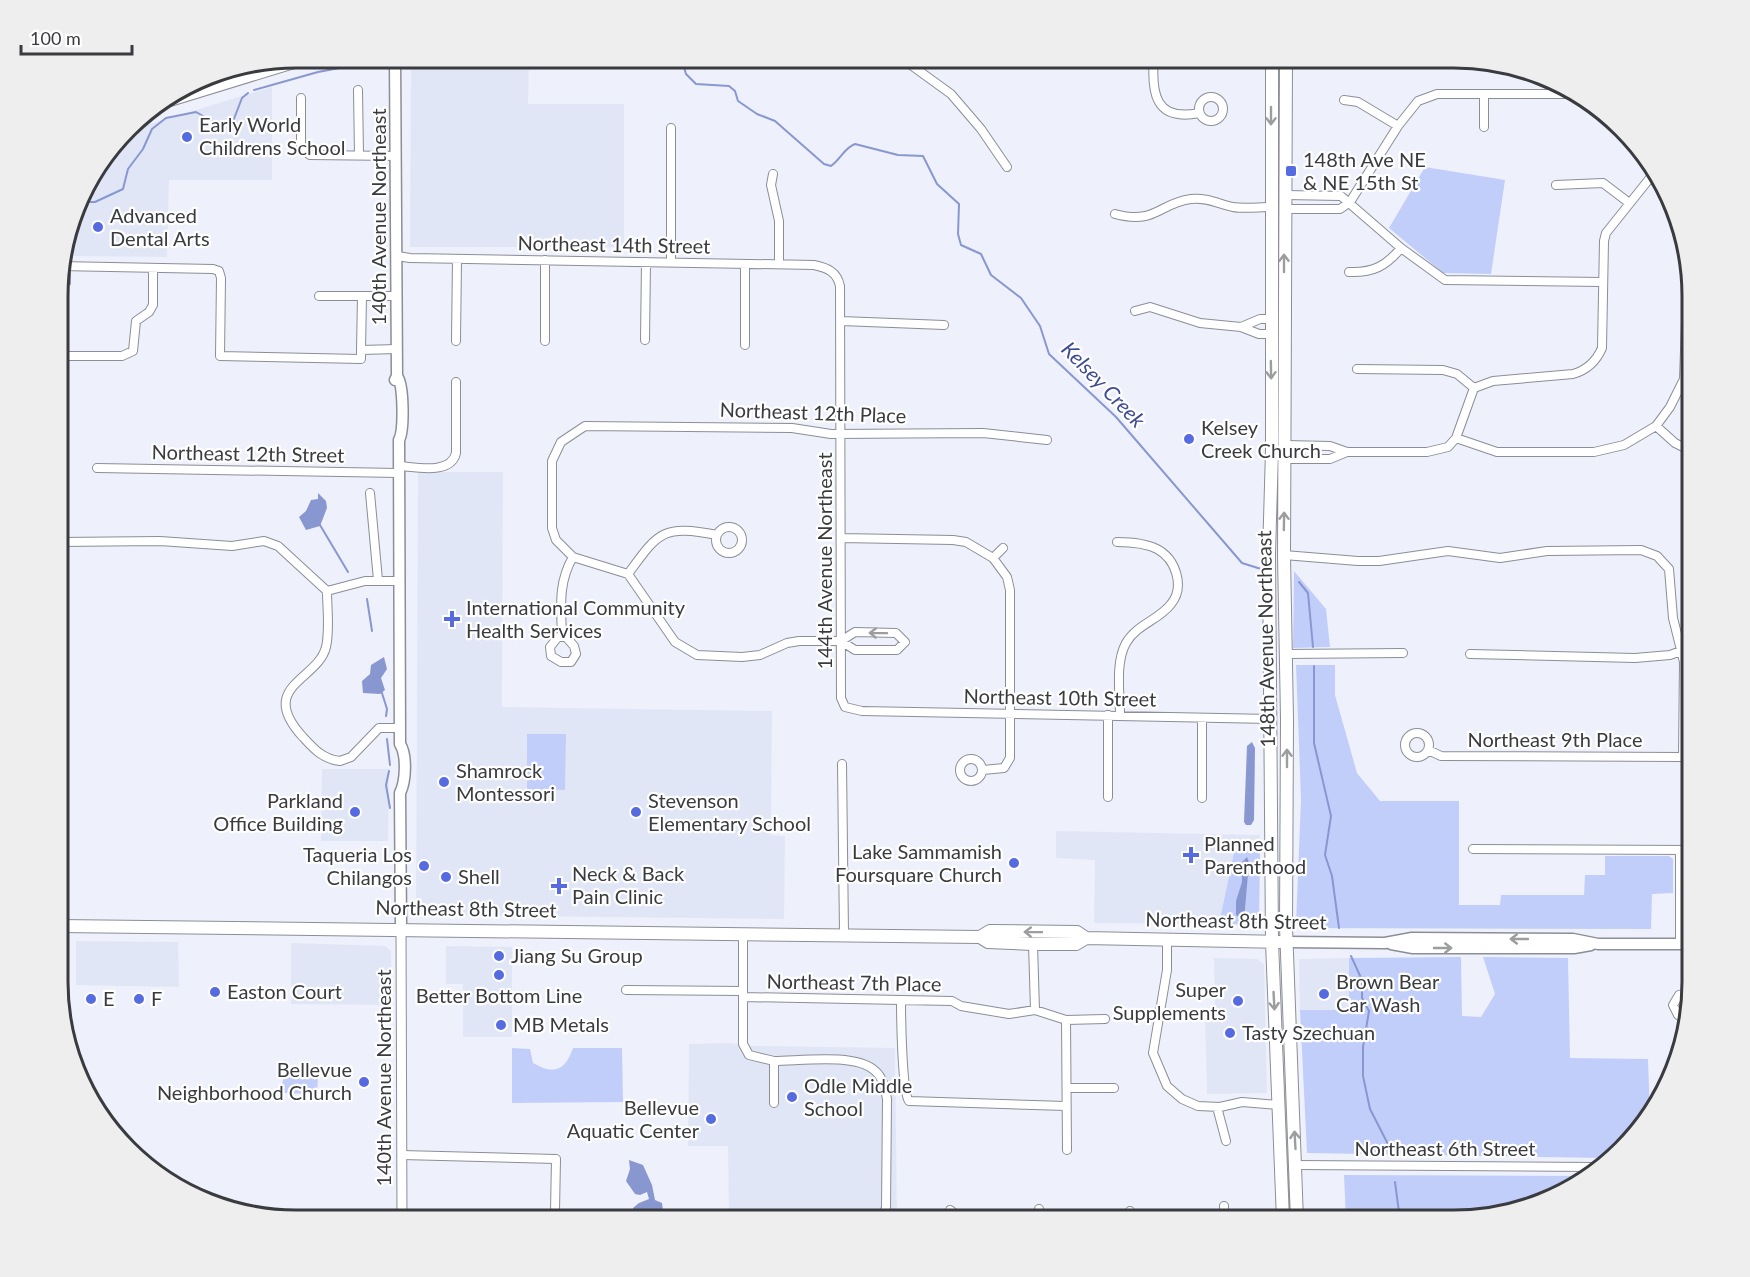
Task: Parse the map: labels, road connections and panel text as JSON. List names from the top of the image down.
{
  "streets": {
    "main road": ["140th Avenue Northeast", "148th Avenue Northeast", "Northeast 8th Street"],
    "street": [
      "Northeast 14th Street",
      "Northeast 12th Place",
      "Northeast 12th Street",
      "144th Avenue Northeast",
      "Northeast 10th Street",
      "Northeast 9th Place",
      "Northeast 7th Place",
      "Northeast 6th Street"
    ]
  },
  "crossings": [
    ["140th Avenue Northeast", "Northeast 14th Street"],
    ["140th Avenue Northeast", "Northeast 12th Street"],
    ["140th Avenue Northeast", "Northeast 8th Street"],
    ["Northeast 14th Street", "144th Avenue Northeast"],
    ["Northeast 12th Place", "144th Avenue Northeast"],
    ["144th Avenue Northeast", "Northeast 10th Street"],
    ["148th Avenue Northeast", "Northeast 10th Street"],
    ["148th Avenue Northeast", "Northeast 8th Street"],
    ["148th Avenue Northeast", "Northeast 6th Street"]
  ],
  "water": ["Kelsey Creek"],
  "places": {
    "other": [
      "Early World Childrens School",
      "Advanced Dental Arts",
      "Kelsey Creek Church",
      "Shamrock Montessori",
      "Parkland Office Building",
      "Stevenson Elementary School",
      "Lake Sammamish Foursquare Church",
      "Taqueria Los Chilangos",
      "Shell",
      "Jiang Su Group",
      "Better Bottom Line",
      "Easton Court",
      "Brown Bear Car Wash",
      "E",
      "F",
      "Super Supplements",
      "MB Metals",
      "Tasty Szechuan",
      "Bellevue Neighborhood Church",
      "Odle Middle School",
      "Bellevue Aquatic Center"
    ],
    "transit": ["148th Ave NE & NE 15th St"],
    "health": ["International Community Health Services", "Planned Parenthood", "Neck & Back Pain Clinic"]
  },
  "scale_bar": "100 m"
}
